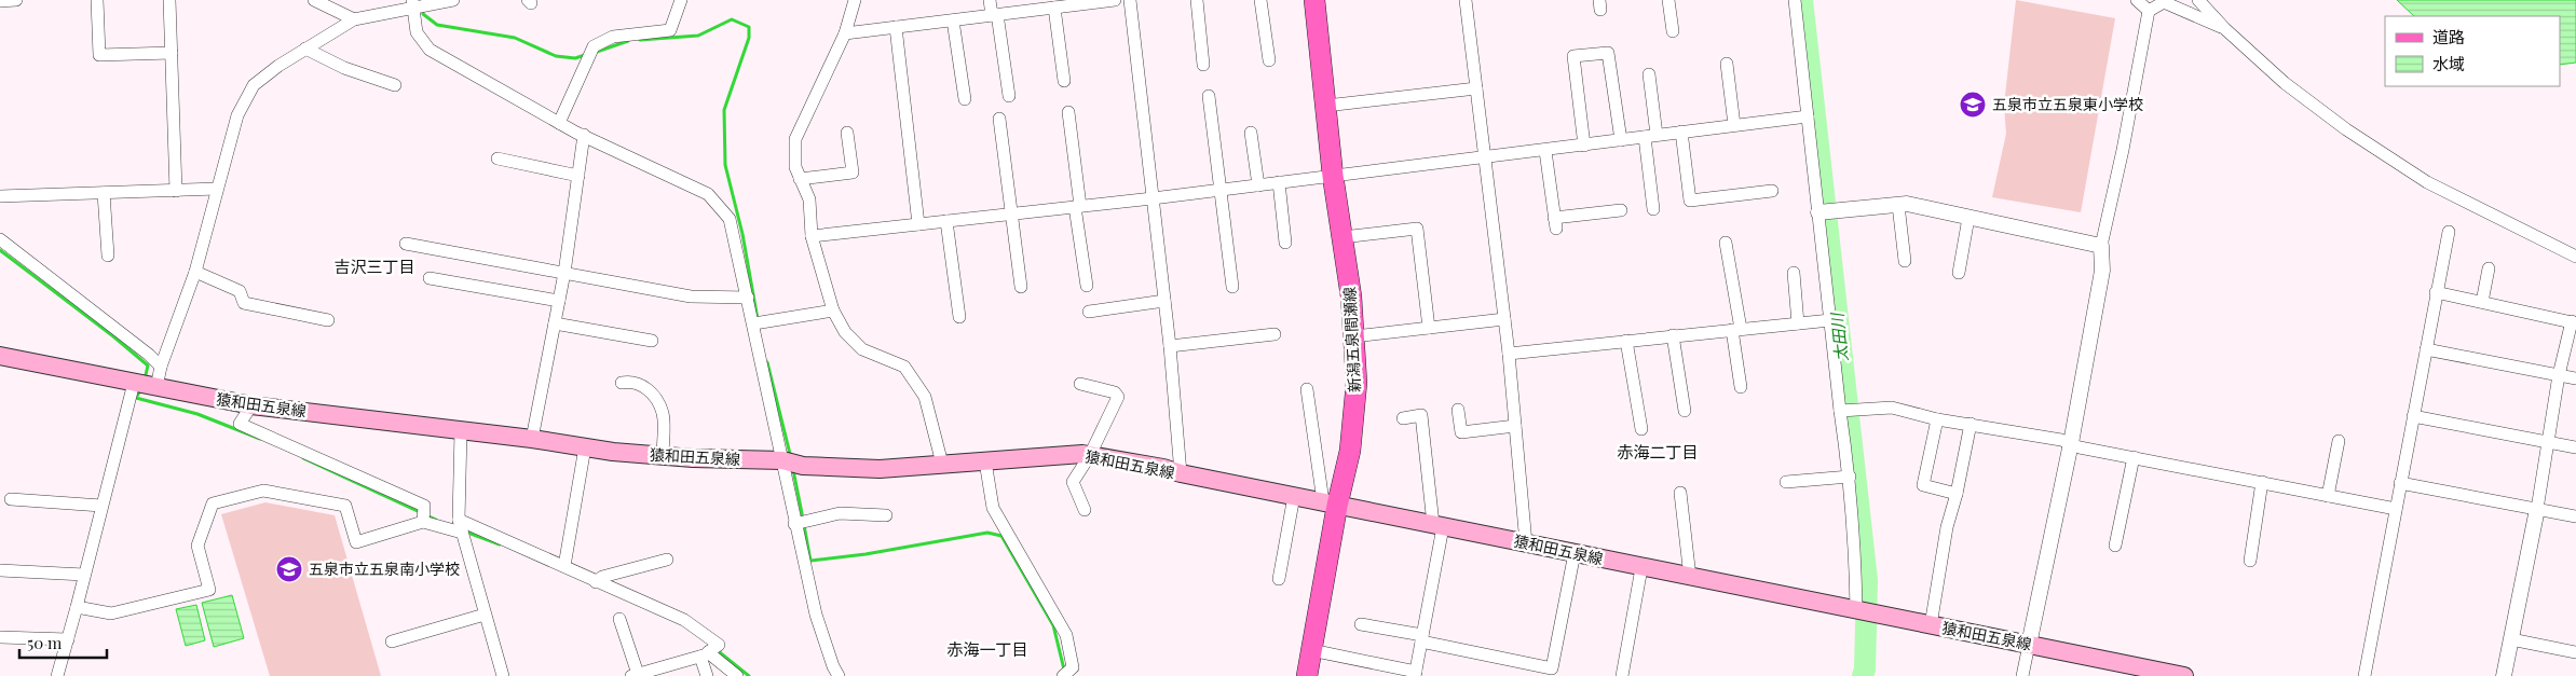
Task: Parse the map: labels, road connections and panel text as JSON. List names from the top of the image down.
{
  "streets": {
    "main road": ["新潟五泉間瀬線", "猿和田五泉線"]
  },
  "crossings": [
    ["新潟五泉間瀬線", "猿和田五泉線"]
  ],
  "districts": ["吉沢三丁目", "赤海二丁目", "赤海一丁目"],
  "water": ["太田川"],
  "places": {
    "school or university": ["五泉市立五泉東小学校", "五泉市立五泉南小学校"]
  },
  "legend": ["道路", "水域"],
  "scale_bar": "50 m"
}
